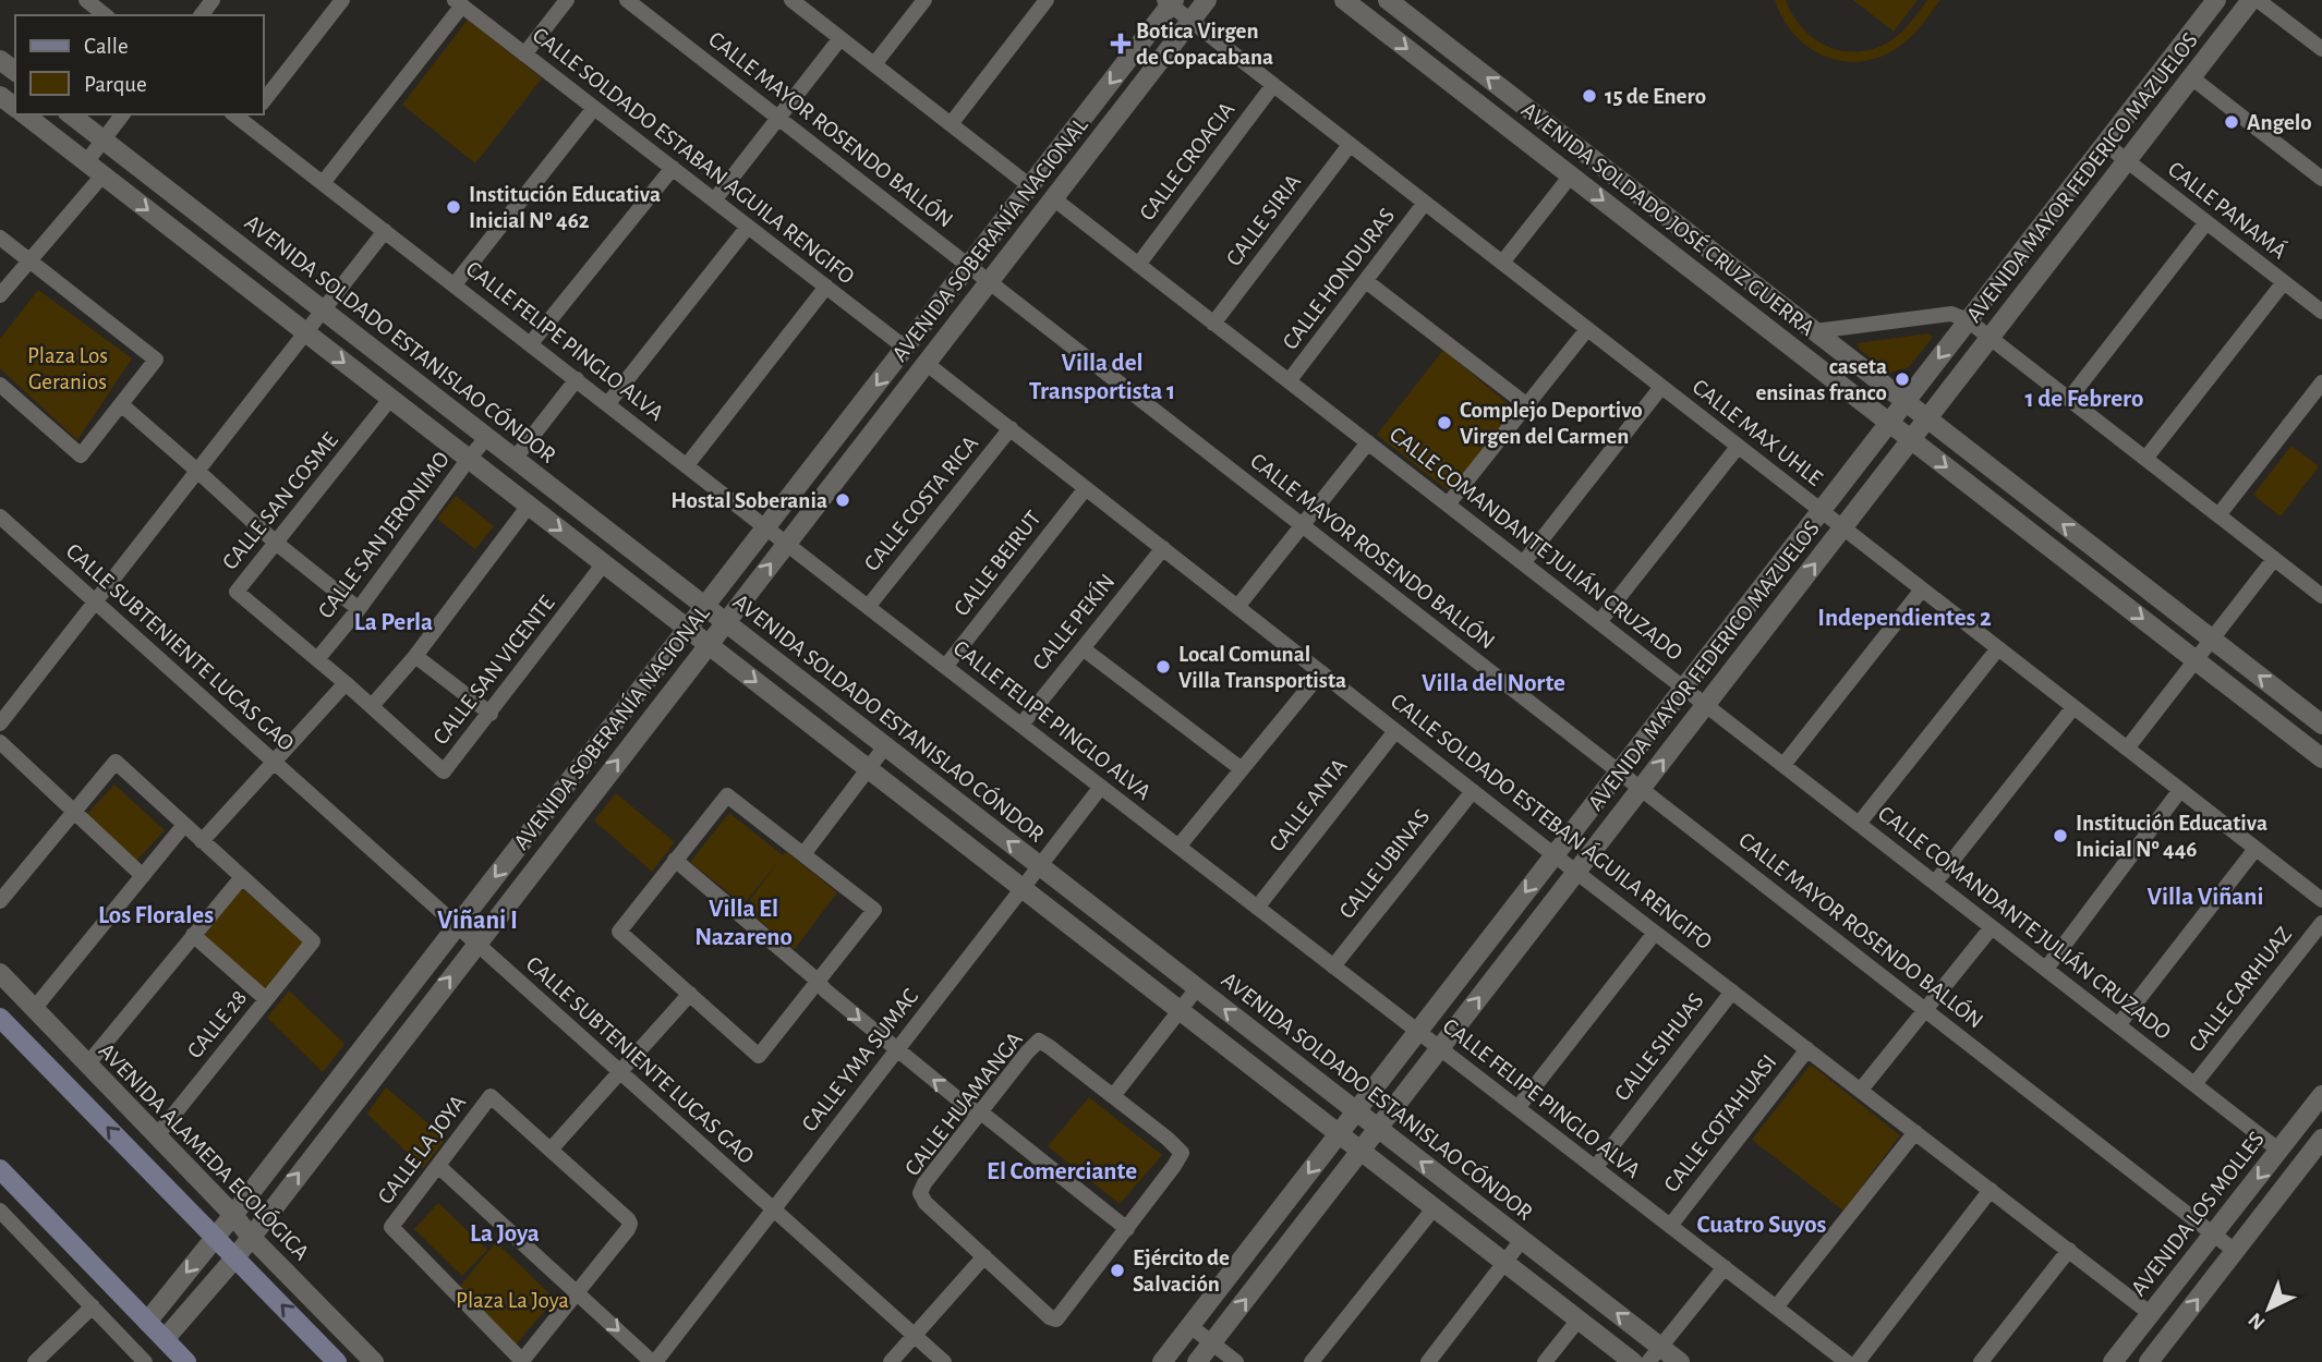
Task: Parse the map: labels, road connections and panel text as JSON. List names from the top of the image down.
{
  "streets": {
    "street": [
      "CALLE MAYOR ROSENDO BALLÓN",
      "CALLE SOLDADO ESTABAN AGUILA RENGIFO",
      "CALLE CROACIA",
      "AVENIDA MAYOR FEDERICO MAZUELOS",
      "CALLE PANAMÁ",
      "AVENIDA SOLDADO JOSÉ CRUZ GUERRA",
      "CALLE SIRIA",
      "AVENIDA SOBERANÍA NACIONAL",
      "CALLE HONDURAS",
      "AVENIDA SOLDADO ESTANISLAO CÓNDOR",
      "CALLE FELIPE PINGLO ALVA",
      "CALLE MAX UHLE",
      "CALLE SAN COSME",
      "CALLE COSTA RICA",
      "CALLE SAN JERONIMO",
      "CALLE COMANDANTE JULIÁN CRUZADO",
      "CALLE BEIRUT",
      "CALLE PEKÍN",
      "CALLE SUBTENIENTE LUCAS GAO",
      "CALLE SAN VICENTE",
      "CALLE ANTA",
      "CALLE SOLDADO ESTEBAN ÁGUILA RENGIFO",
      "CALLE UBINAS",
      "CALLE CARHUAZ",
      "CALLE 28",
      "CALLE SIHUAS",
      "CALLE YMA SUMAC",
      "CALLE HUAMANGA",
      "CALLE COTAHUASI",
      "CALLE LA JOYA",
      "AVENIDA ALAMEDA ECOLÓGICA",
      "AVENIDA LOS MOLLES"
    ]
  },
  "crossings": [
    ["CALLE MAYOR ROSENDO BALLÓN", "AVENIDA MAYOR FEDERICO MAZUELOS"],
    ["CALLE MAYOR ROSENDO BALLÓN", "AVENIDA SOBERANÍA NACIONAL"],
    ["CALLE MAYOR ROSENDO BALLÓN", "AVENIDA LOS MOLLES"],
    ["CALLE SOLDADO ESTABAN AGUILA RENGIFO", "AVENIDA SOBERANÍA NACIONAL"],
    ["CALLE CROACIA", "CALLE MAX UHLE"],
    ["CALLE CROACIA", "CALLE COMANDANTE JULIÁN CRUZADO"],
    ["AVENIDA MAYOR FEDERICO MAZUELOS", "CALLE PANAMÁ"],
    ["AVENIDA MAYOR FEDERICO MAZUELOS", "AVENIDA SOLDADO JOSÉ CRUZ GUERRA"],
    ["AVENIDA MAYOR FEDERICO MAZUELOS", "AVENIDA SOLDADO ESTANISLAO CÓNDOR"],
    ["AVENIDA MAYOR FEDERICO MAZUELOS", "CALLE FELIPE PINGLO ALVA"],
    ["AVENIDA MAYOR FEDERICO MAZUELOS", "CALLE MAX UHLE"],
    ["AVENIDA MAYOR FEDERICO MAZUELOS", "CALLE COMANDANTE JULIÁN CRUZADO"],
    ["AVENIDA MAYOR FEDERICO MAZUELOS", "CALLE SOLDADO ESTEBAN ÁGUILA RENGIFO"],
    ["CALLE SIRIA", "CALLE MAX UHLE"],
    ["CALLE SIRIA", "CALLE COMANDANTE JULIÁN CRUZADO"],
    ["AVENIDA SOBERANÍA NACIONAL", "AVENIDA SOLDADO ESTANISLAO CÓNDOR"],
    ["AVENIDA SOBERANÍA NACIONAL", "CALLE FELIPE PINGLO ALVA"],
    ["AVENIDA SOBERANÍA NACIONAL", "CALLE MAX UHLE"],
    ["AVENIDA SOBERANÍA NACIONAL", "CALLE COMANDANTE JULIÁN CRUZADO"],
    ["AVENIDA SOBERANÍA NACIONAL", "CALLE SUBTENIENTE LUCAS GAO"],
    ["AVENIDA SOBERANÍA NACIONAL", "CALLE SOLDADO ESTEBAN ÁGUILA RENGIFO"],
    ["AVENIDA SOBERANÍA NACIONAL", "AVENIDA ALAMEDA ECOLÓGICA"],
    ["CALLE HONDURAS", "CALLE MAX UHLE"],
    ["CALLE HONDURAS", "CALLE COMANDANTE JULIÁN CRUZADO"],
    ["AVENIDA SOLDADO ESTANISLAO CÓNDOR", "CALLE SAN JERONIMO"],
    ["AVENIDA SOLDADO ESTANISLAO CÓNDOR", "CALLE YMA SUMAC"],
    ["CALLE FELIPE PINGLO ALVA", "CALLE COSTA RICA"],
    ["CALLE FELIPE PINGLO ALVA", "CALLE BEIRUT"],
    ["CALLE FELIPE PINGLO ALVA", "CALLE PEKÍN"],
    ["CALLE FELIPE PINGLO ALVA", "CALLE ANTA"],
    ["CALLE FELIPE PINGLO ALVA", "CALLE UBINAS"],
    ["CALLE FELIPE PINGLO ALVA", "CALLE SIHUAS"],
    ["CALLE FELIPE PINGLO ALVA", "CALLE YMA SUMAC"],
    ["CALLE FELIPE PINGLO ALVA", "CALLE COTAHUASI"],
    ["CALLE SAN COSME", "CALLE SAN JERONIMO"],
    ["CALLE SAN COSME", "CALLE SAN VICENTE"],
    ["CALLE COSTA RICA", "CALLE SOLDADO ESTEBAN ÁGUILA RENGIFO"],
    ["CALLE COMANDANTE JULIÁN CRUZADO", "CALLE CARHUAZ"],
    ["CALLE COMANDANTE JULIÁN CRUZADO", "AVENIDA LOS MOLLES"],
    ["CALLE BEIRUT", "CALLE SOLDADO ESTEBAN ÁGUILA RENGIFO"],
    ["CALLE PEKÍN", "CALLE SOLDADO ESTEBAN ÁGUILA RENGIFO"],
    ["CALLE SUBTENIENTE LUCAS GAO", "CALLE YMA SUMAC"],
    ["CALLE ANTA", "CALLE SOLDADO ESTEBAN ÁGUILA RENGIFO"],
    ["CALLE SOLDADO ESTEBAN ÁGUILA RENGIFO", "CALLE UBINAS"],
    ["CALLE SOLDADO ESTEBAN ÁGUILA RENGIFO", "CALLE SIHUAS"],
    ["CALLE SOLDADO ESTEBAN ÁGUILA RENGIFO", "CALLE COTAHUASI"],
    ["CALLE SOLDADO ESTEBAN ÁGUILA RENGIFO", "AVENIDA LOS MOLLES"],
    ["CALLE 28", "AVENIDA ALAMEDA ECOLÓGICA"]
  ],
  "districts": [
    "Villa del Transportista 1",
    "1 de Febrero",
    "Independientes 2",
    "La Perla",
    "Villa del Norte",
    "Villa Viñani",
    "Villa El Nazareno",
    "Los Florales",
    "Viñani I",
    "El Comerciante",
    "Cuatro Suyos",
    "La Joya"
  ],
  "parks": ["Plaza Los Geranios", "Plaza La Joya"],
  "places": {
    "health": ["Botica Virgen de Copacabana"],
    "other": [
      "15 de Enero",
      "Angelo",
      "Institución Educativa Inicial Nº 462",
      "caseta ensinas franco",
      "Complejo Deportivo Virgen del Carmen",
      "Hostal Soberania",
      "Local Comunal Villa Transportista",
      "Institución Educativa Inicial Nº 446",
      "Ejército de Salvación"
    ]
  },
  "legend": ["Calle", "Parque"],
  "north": "bottom left"
}
